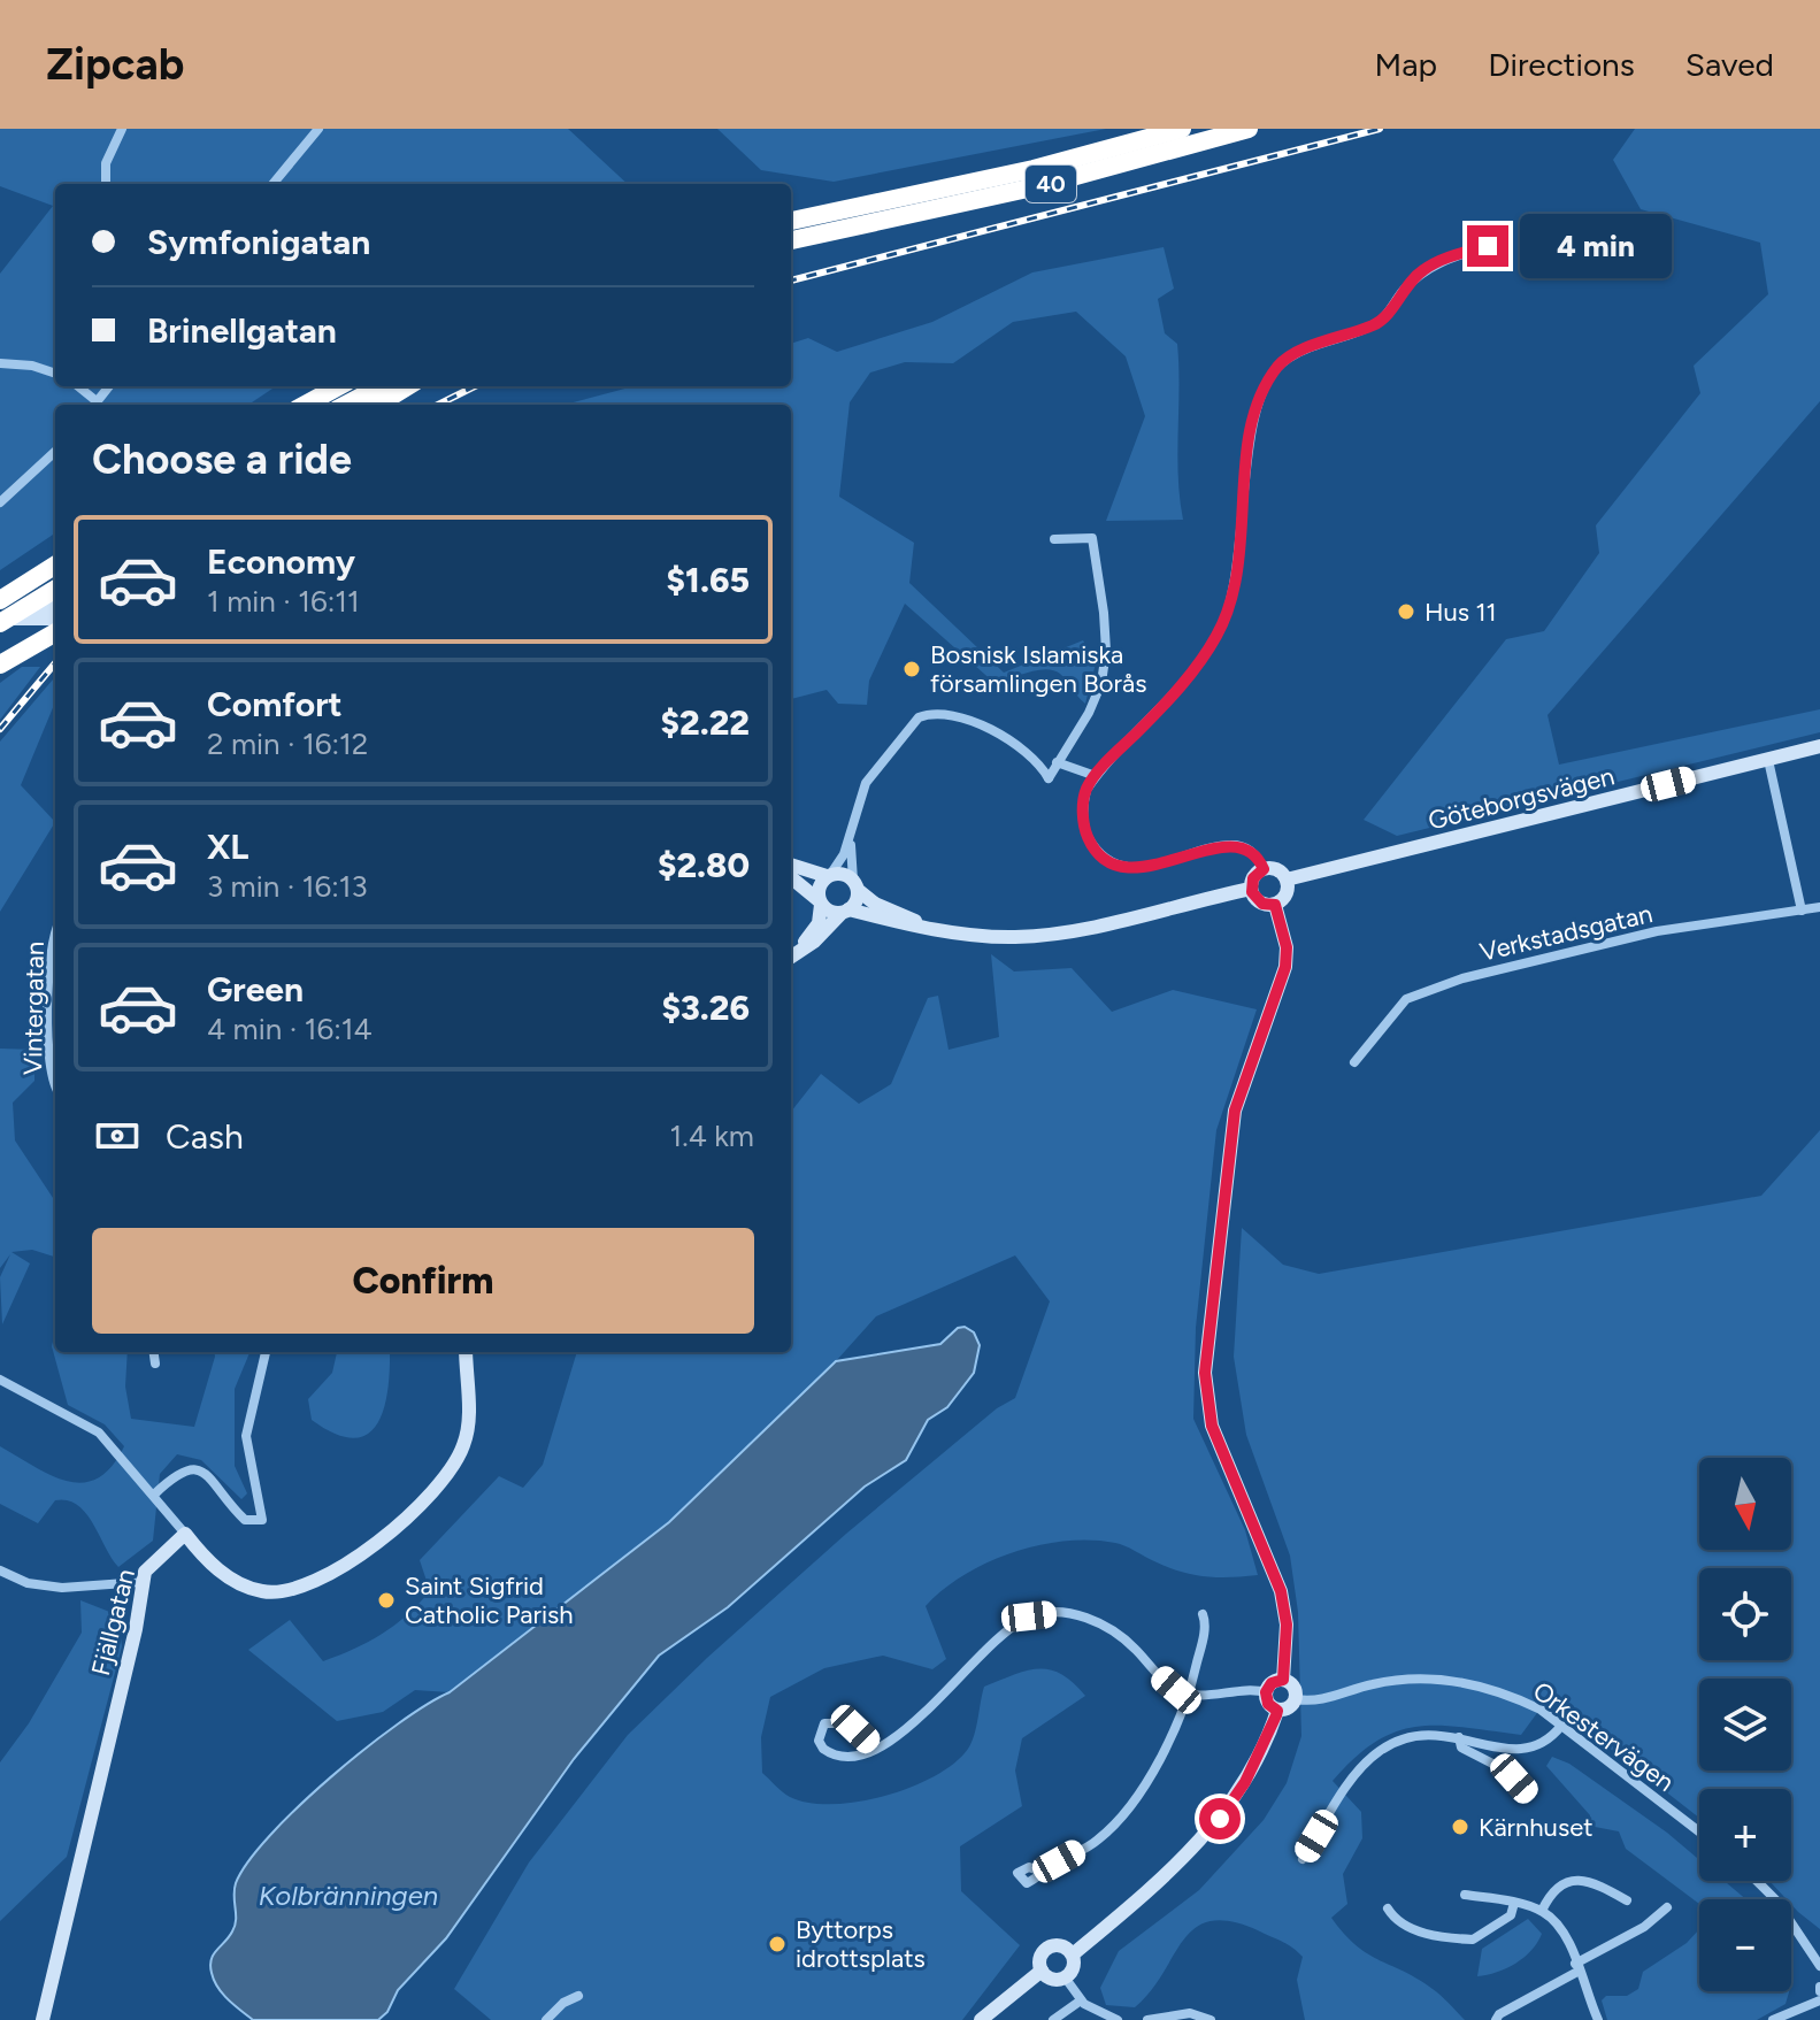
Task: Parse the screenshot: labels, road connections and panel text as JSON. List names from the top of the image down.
{
  "streets": {
    "highway": ["40"],
    "street": [
      "Göteborgsvägen",
      "Verkstadsgatan",
      "Vintergatan",
      "Fjällgatan",
      "Orkestervägen"
    ]
  },
  "water": ["Kolbränningen"],
  "places": [
    "Hus 11",
    "Bosnisk Islamiska församlingen Borås",
    "Saint Sigfrid Catholic Parish",
    "Kärnhuset",
    "Byttorps idrottsplats"
  ],
  "north": "bottom",
  "page": {
    "header": "Zipcab",
    "nav": ["Map", "Directions", "Saved"],
    "banner": ["Symfonigatan", "Brinellgatan"],
    "bubble": "4 min",
    "heading": "Choose a ride",
    "list": [
      {
        "name": "Economy",
        "note": "1 min · 16:11",
        "value": "$1.65"
      },
      {
        "name": "Comfort",
        "note": "2 min · 16:12",
        "value": "$2.22"
      },
      {
        "name": "XL",
        "note": "3 min · 16:13",
        "value": "$2.80"
      },
      {
        "name": "Green",
        "note": "4 min · 16:14",
        "value": "$3.26"
      }
    ],
    "pay": ["Cash", "1.4 km"],
    "buttons": "Confirm",
    "map_buttons": ["+", "−"]
  }
}
